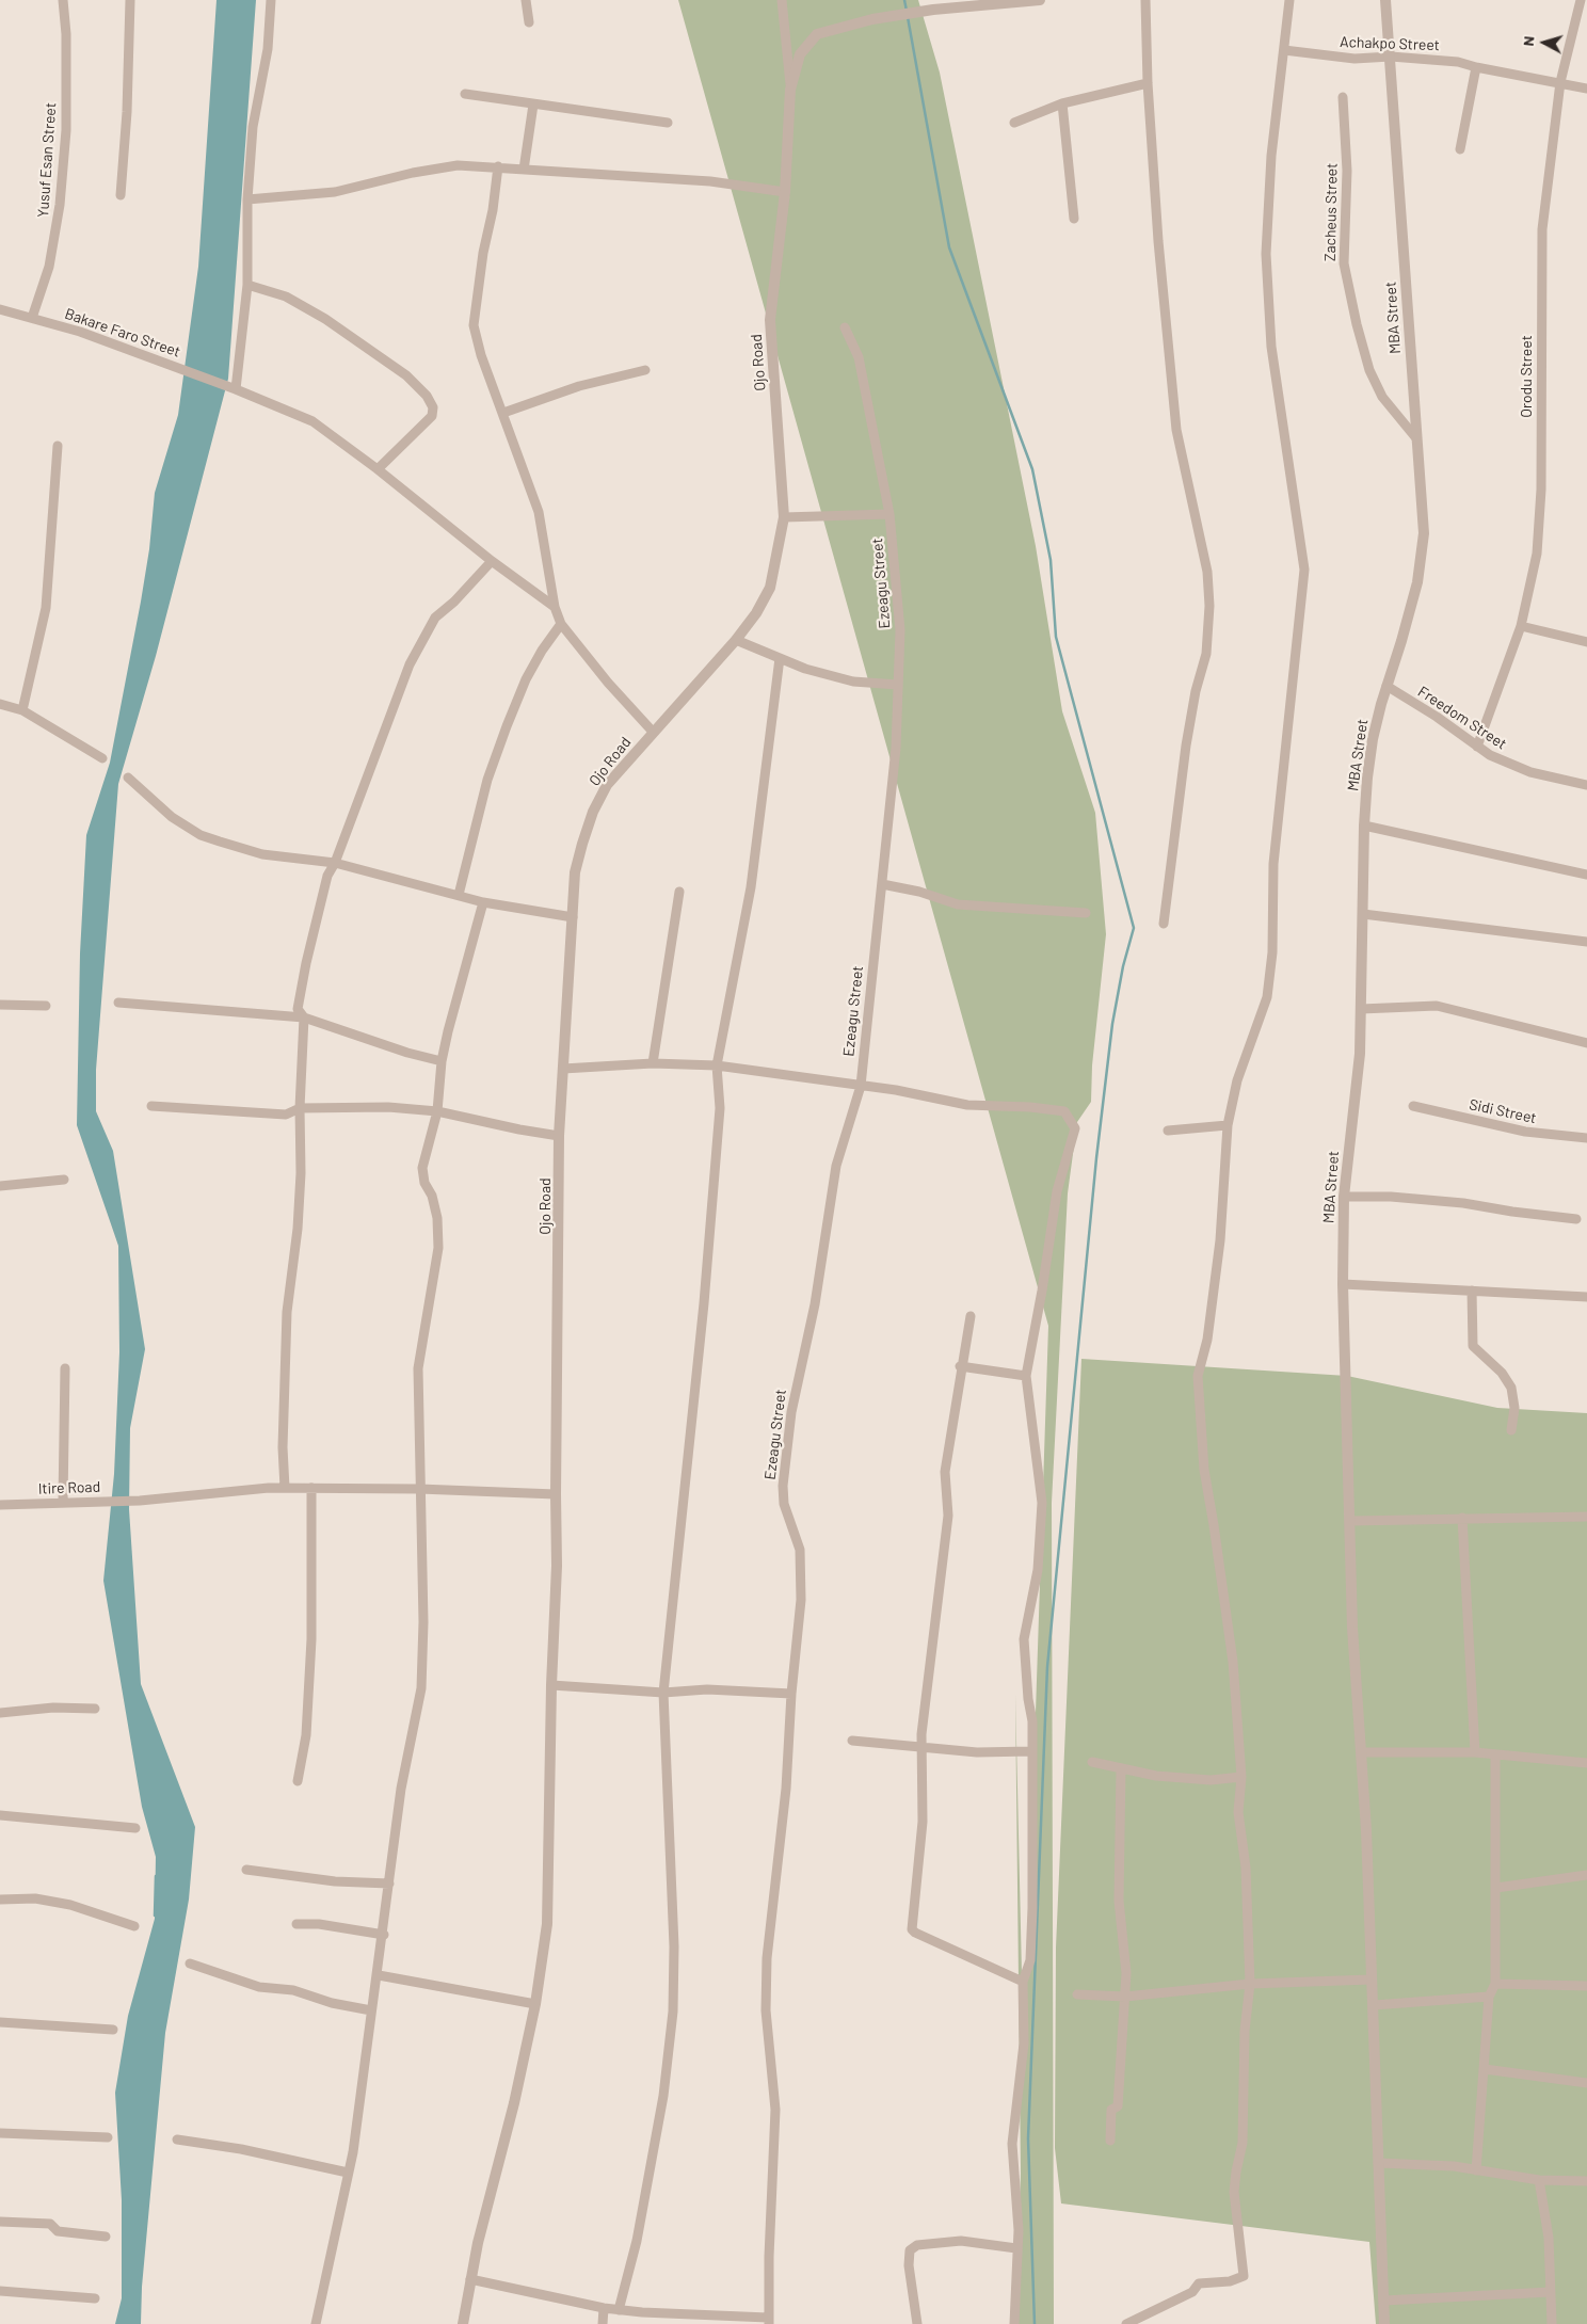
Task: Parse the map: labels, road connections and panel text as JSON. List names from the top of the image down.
{
  "streets": {
    "street": [
      "Achakpo Street",
      "Yusuf Esan Street",
      "Zacheus Street",
      "MBA Street",
      "Bakare Faro Street",
      "Ojo Road",
      "Orodu Street",
      "Ezeagu Street",
      "Freedom Street",
      "Sidi Street",
      "Itire Road"
    ]
  },
  "crossings": [
    ["Achakpo Street", "MBA Street"],
    ["Achakpo Street", "Orodu Street"],
    ["Yusuf Esan Street", "Bakare Faro Street"],
    ["Zacheus Street", "MBA Street"],
    ["MBA Street", "Freedom Street"],
    ["Ojo Road", "Itire Road"],
    ["Orodu Street", "Freedom Street"]
  ],
  "north": "left"
}
